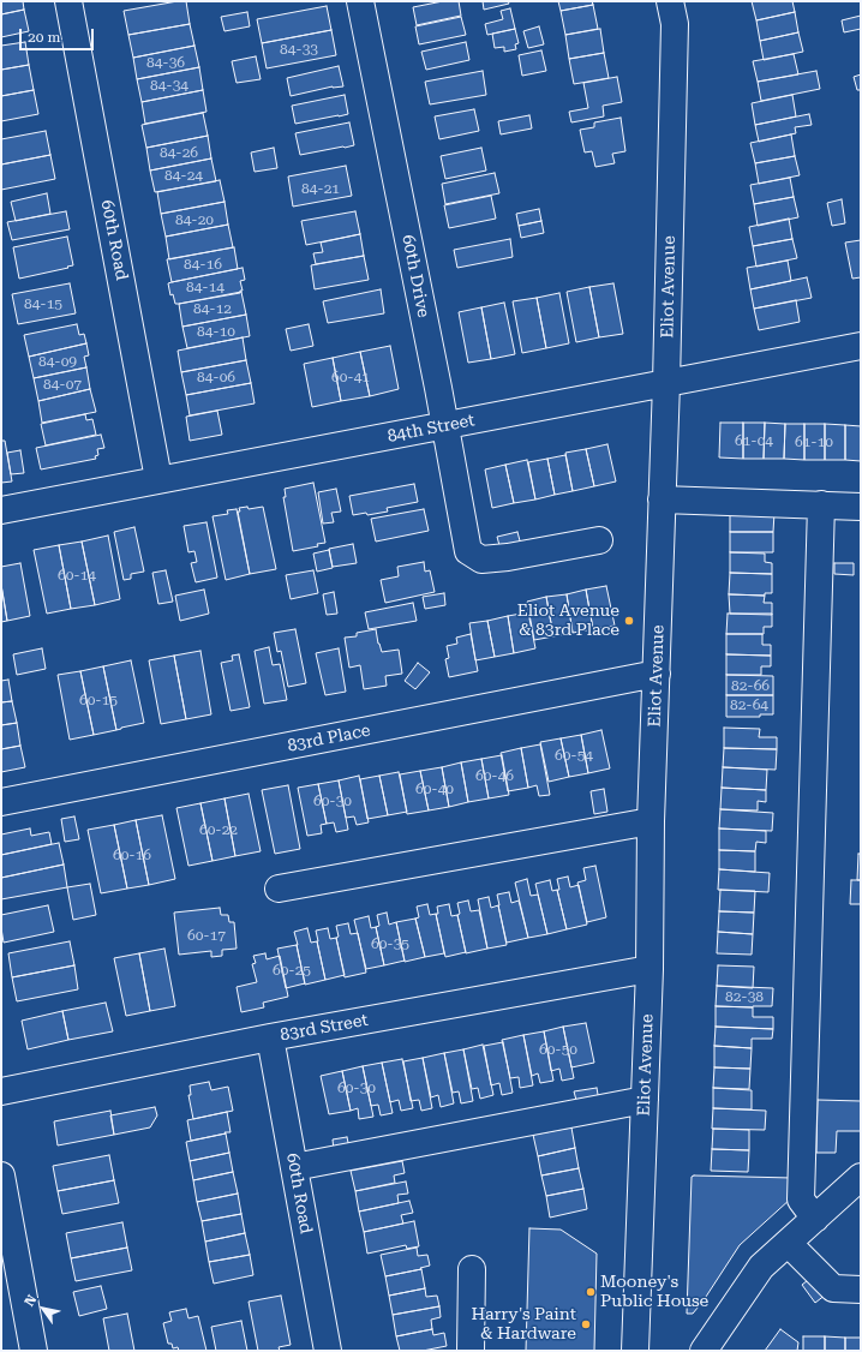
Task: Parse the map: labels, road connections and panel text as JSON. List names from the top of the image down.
{
  "streets": {
    "street": [
      "60th Road",
      "60th Drive",
      "Eliot Avenue",
      "84th Street",
      "83rd Place",
      "83rd Street"
    ]
  },
  "crossings": [
    ["60th Road", "84th Street"],
    ["60th Road", "83rd Street"],
    ["60th Drive", "84th Street"],
    ["Eliot Avenue", "84th Street"],
    ["Eliot Avenue", "83rd Place"],
    ["Eliot Avenue", "83rd Street"]
  ],
  "places": ["Eliot Avenue & 83rd Place", "Mooney's Public House", "Harry's Paint & Hardware"],
  "house_numbers": [
    "84-33",
    "84-36",
    "84-34",
    "84-26",
    "84-24",
    "84-21",
    "84-20",
    "84-16",
    "84-14",
    "84-15",
    "84-12",
    "84-10",
    "84-09",
    "84-06",
    "60-41",
    "84-07",
    "61-04",
    "61-10",
    "60-14",
    "82-66",
    "60-15",
    "82-64",
    "60-54",
    "60-46",
    "60-40",
    "60-30",
    "60-22",
    "60-16",
    "60-17",
    "60-35",
    "60-25",
    "82-38",
    "60-50",
    "60-30"
  ],
  "scale_bar": "20 m",
  "north": "top left"
}
